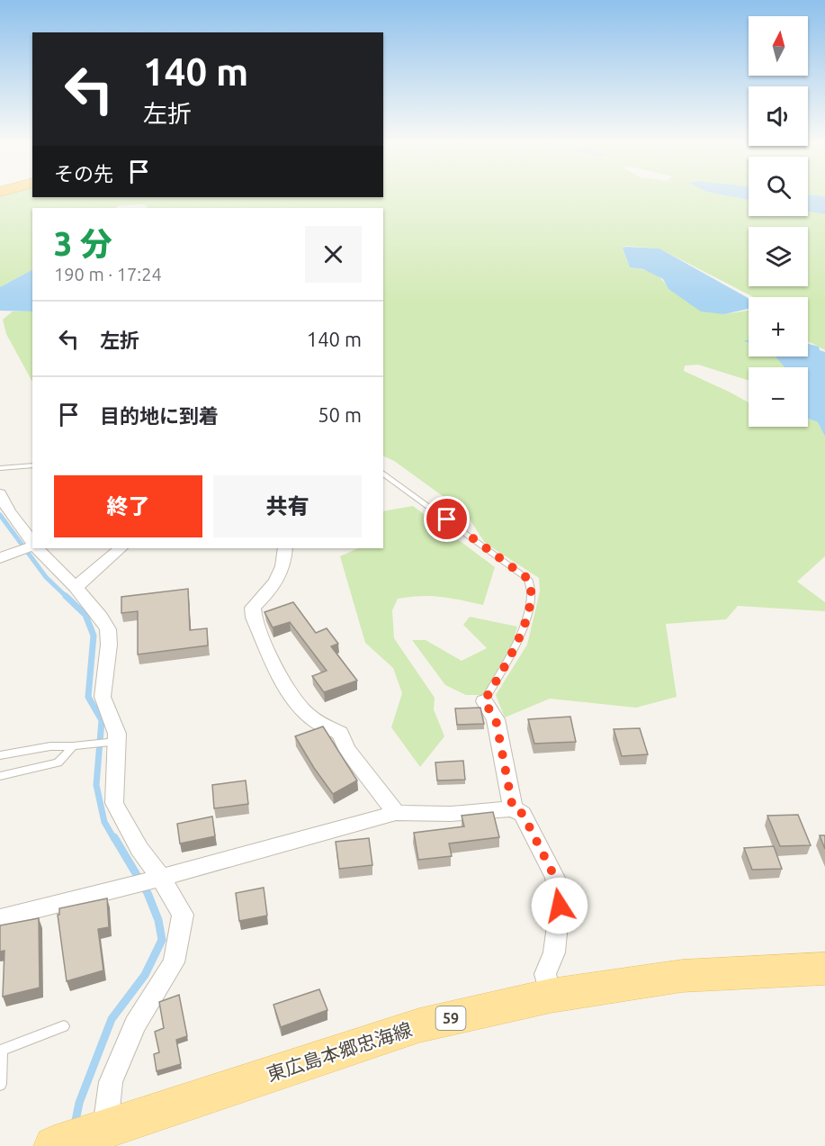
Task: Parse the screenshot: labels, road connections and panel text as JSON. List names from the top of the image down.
{
  "streets": {
    "main road": ["59", "東広島本郷忠海線"]
  },
  "north": "top",
  "page": {
    "map_buttons": ["+", "−"],
    "turn": ["140 m", "左折"],
    "then": "その先",
    "heading": ["3 分", "190 m · 17:24"],
    "list": [
      {
        "name": "左折",
        "value": "140 m"
      },
      {
        "name": "目的地に到着",
        "value": "50 m"
      }
    ],
    "buttons": ["終了", "共有"]
  }
}
